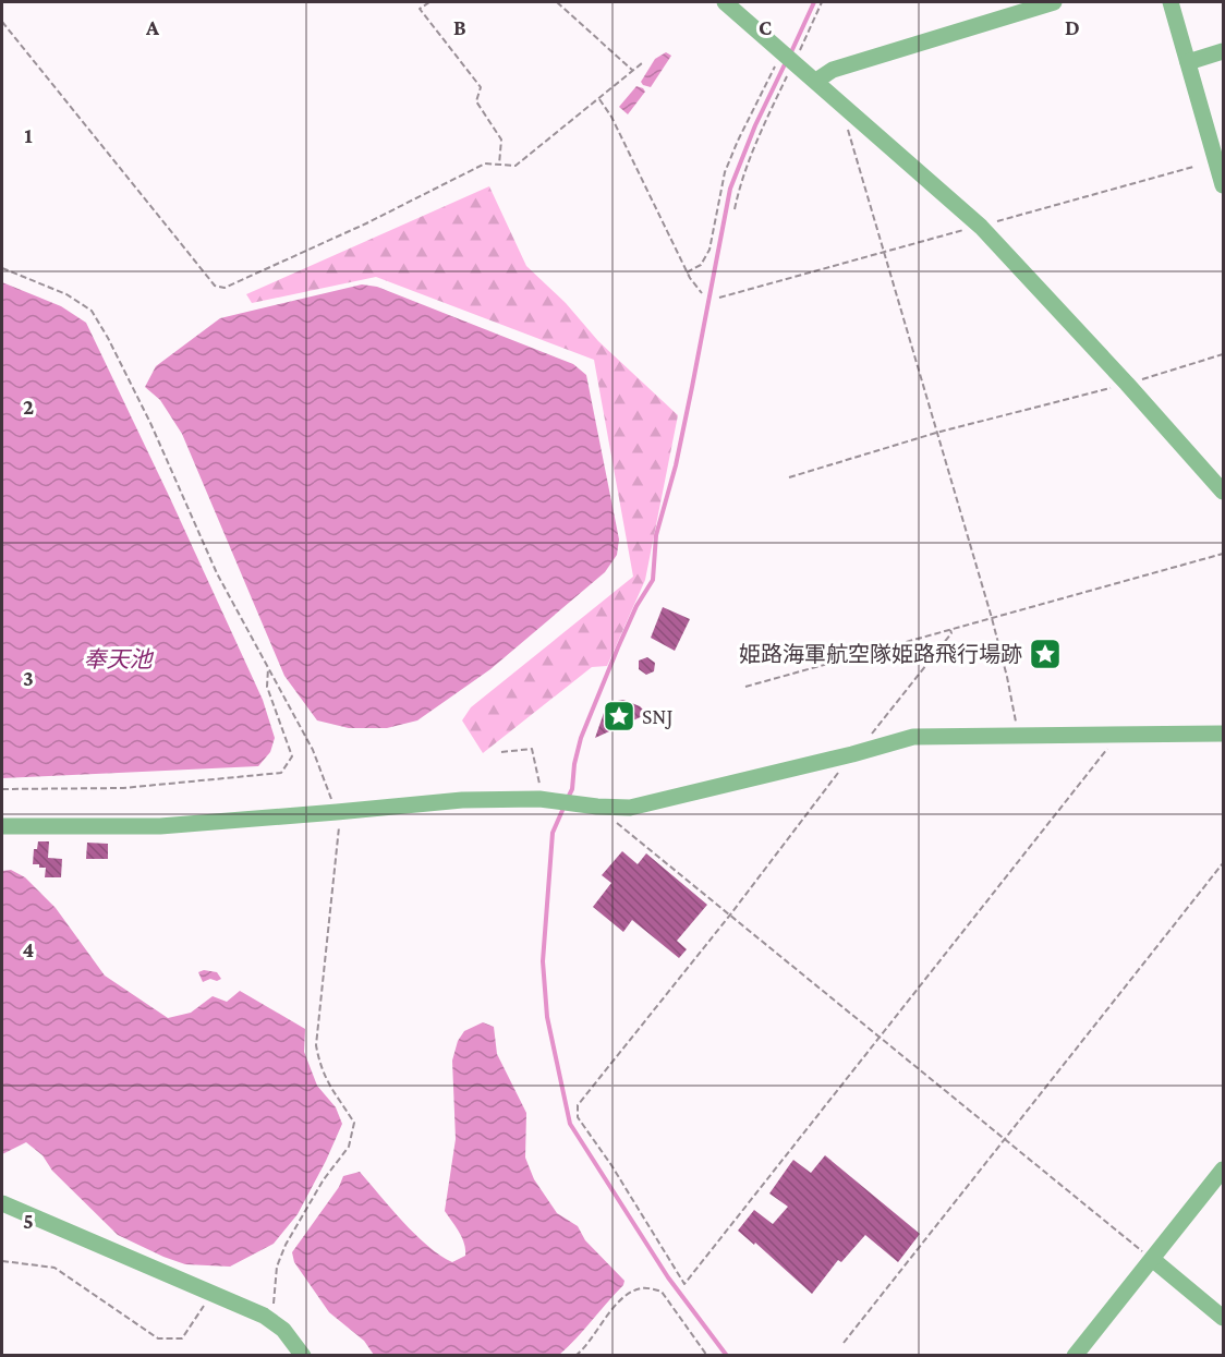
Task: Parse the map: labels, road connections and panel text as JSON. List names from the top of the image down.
{
  "water": ["奉天池"],
  "places": {
    "place": ["姫路海軍航空隊姫路飛行場跡", "SNJ"]
  },
  "grid": {
    "columns": [
      "A",
      "B",
      "C",
      "D"
    ],
    "rows": [
      "1",
      "2",
      "3",
      "4",
      "5"
    ]
  }
}
